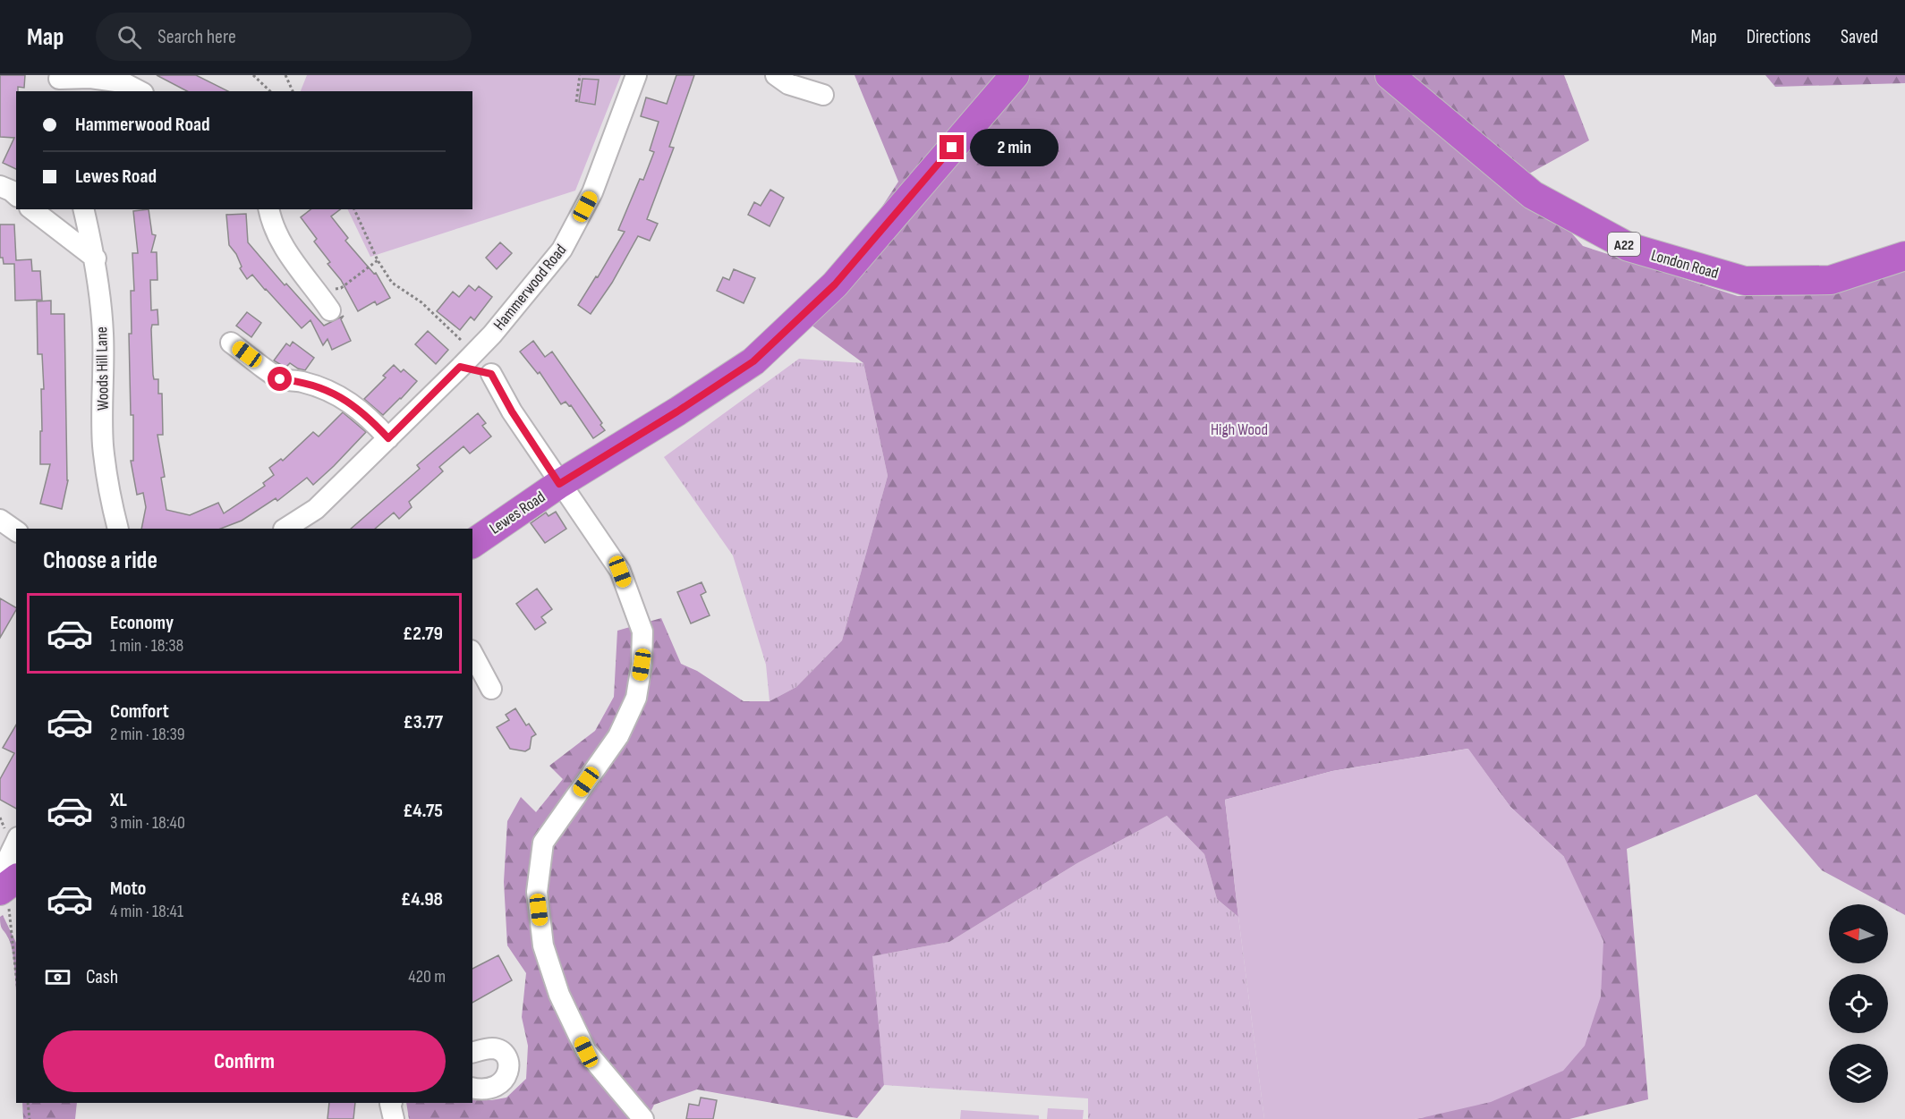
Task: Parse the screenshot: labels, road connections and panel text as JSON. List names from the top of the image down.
{
  "streets": {
    "highway": ["A22", "London Road", "Lewes Road"],
    "street": ["Hammerwood Road", "Woods Hill Lane"]
  },
  "parks": ["High Wood"],
  "north": "left",
  "page": {
    "header": "Map",
    "search": "Search here",
    "nav": ["Map", "Directions", "Saved"],
    "banner": ["Hammerwood Road", "Lewes Road"],
    "bubble": "2 min",
    "heading": "Choose a ride",
    "list": [
      {
        "name": "Economy",
        "note": "1 min · 18:38",
        "value": "£2.79"
      },
      {
        "name": "Comfort",
        "note": "2 min · 18:39",
        "value": "£3.77"
      },
      {
        "name": "XL",
        "note": "3 min · 18:40",
        "value": "£4.75"
      },
      {
        "name": "Moto",
        "note": "4 min · 18:41",
        "value": "£4.98"
      }
    ],
    "pay": ["Cash", "420 m"],
    "buttons": "Confirm"
  }
}
